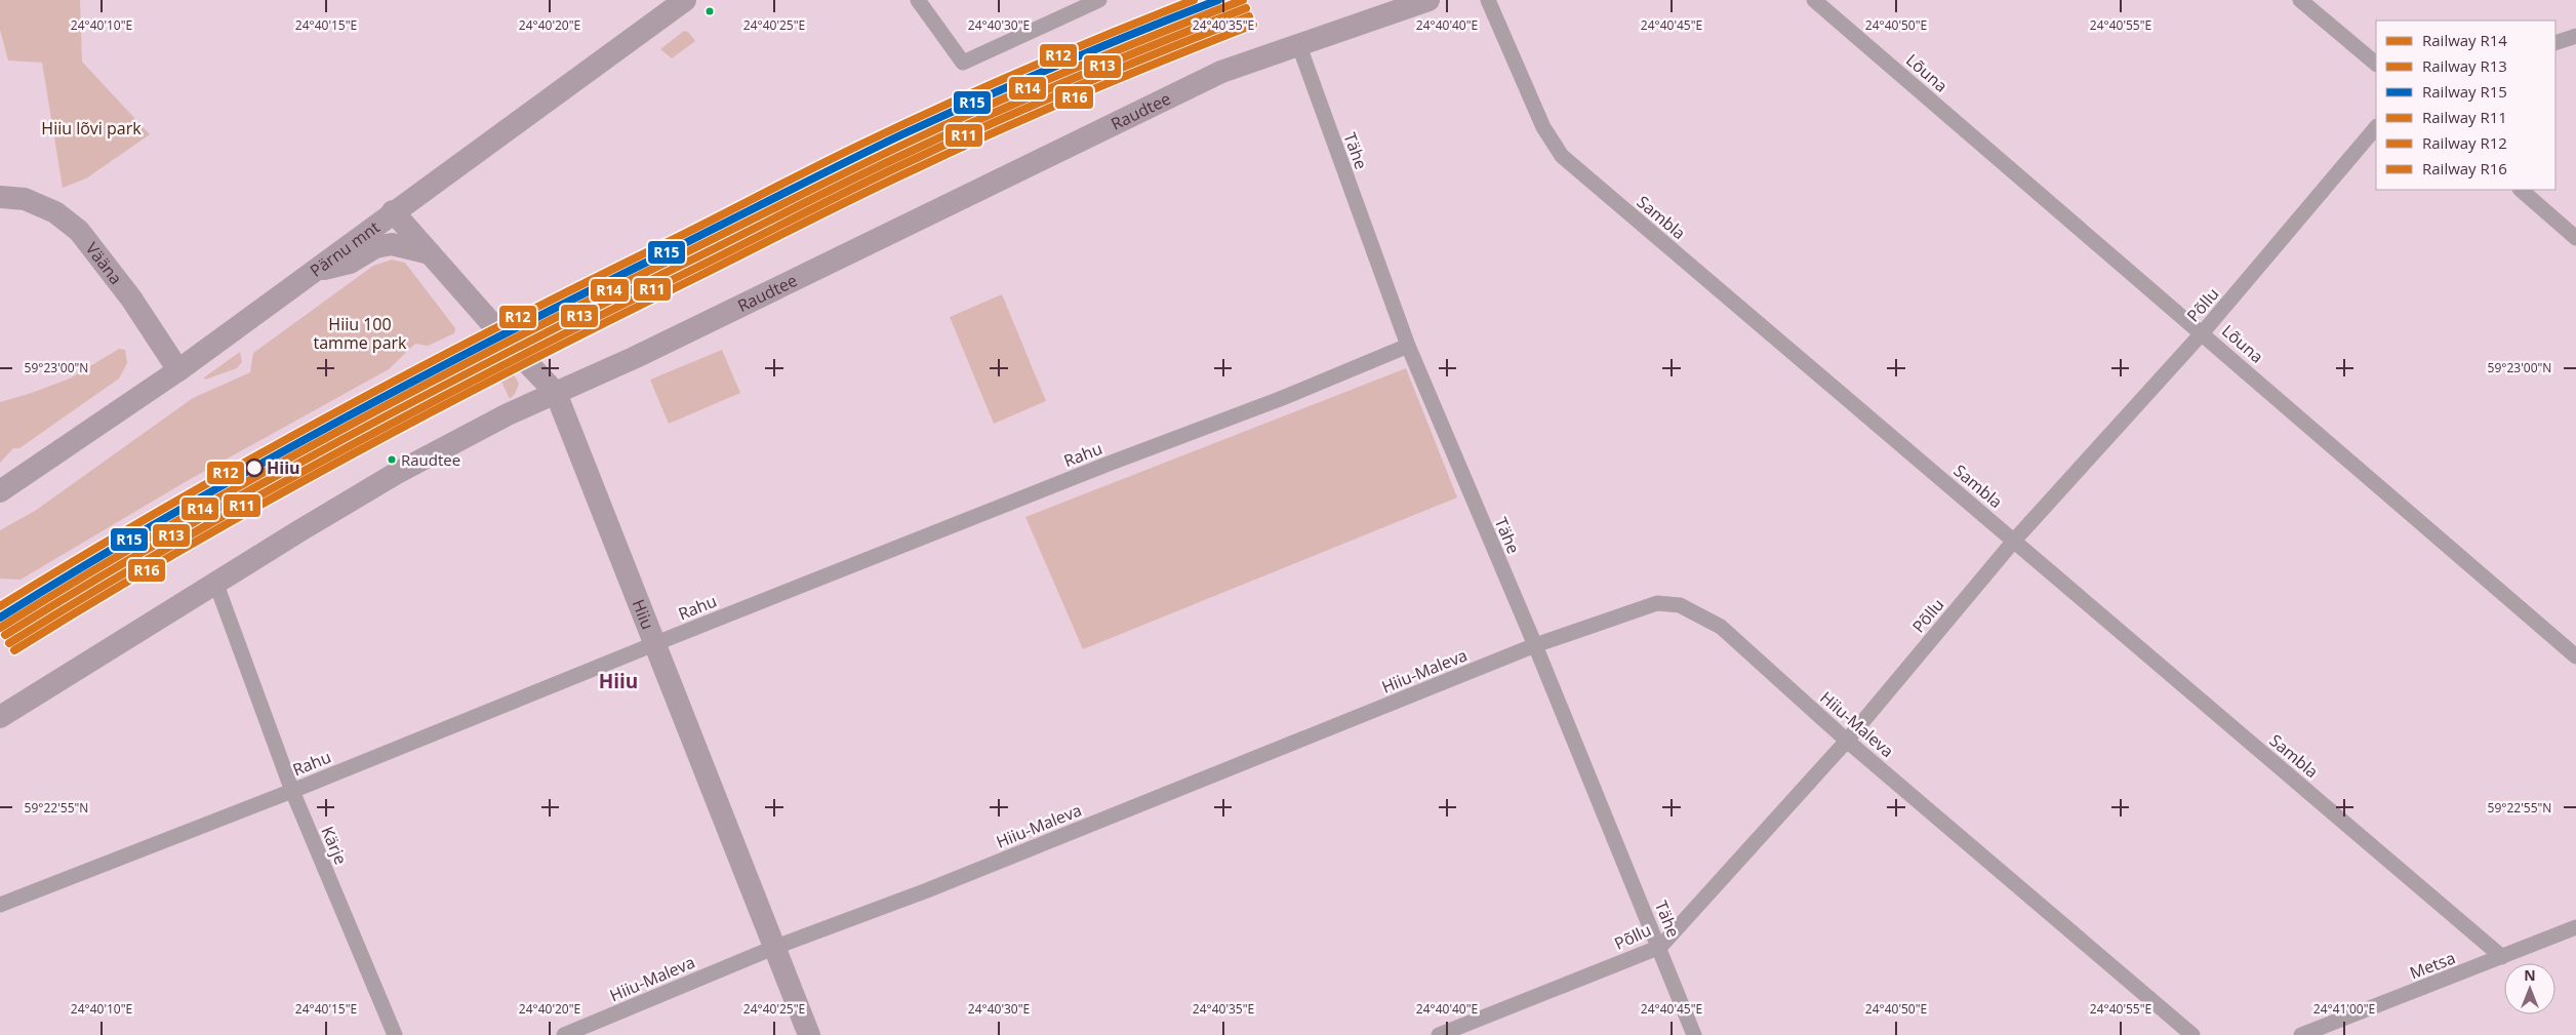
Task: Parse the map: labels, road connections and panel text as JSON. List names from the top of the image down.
{
  "streets": {
    "street": [
      "Lõuna",
      "Raudtee",
      "Tähe",
      "Sambla",
      "Pärnu mnt",
      "Vääna",
      "Põllu",
      "Rahu",
      "Hiiu",
      "Hiiu-Maleva",
      "Kärje",
      "Metsa"
    ]
  },
  "crossings": [
    ["Lõuna", "Põllu"],
    ["Raudtee", "Tähe"],
    ["Raudtee", "Hiiu"],
    ["Raudtee", "Kärje"],
    ["Tähe", "Põllu"],
    ["Tähe", "Rahu"],
    ["Tähe", "Hiiu-Maleva"],
    ["Sambla", "Põllu"],
    ["Sambla", "Metsa"],
    ["Pärnu mnt", "Vääna"],
    ["Pärnu mnt", "Hiiu"],
    ["Põllu", "Hiiu-Maleva"],
    ["Rahu", "Hiiu"],
    ["Rahu", "Kärje"],
    ["Hiiu", "Hiiu-Maleva"]
  ],
  "districts": ["Hiiu"],
  "parks": ["Hiiu lõvi park", "Hiiu 100 tamme park"],
  "places": ["Raudtee", "Hiiu"],
  "lines": [
    "rail line R14",
    "rail line R15",
    "rail line R12",
    "rail line R13",
    "rail line R11",
    "rail line R16"
  ],
  "legend": [
    "Railway R14",
    "Railway R13",
    "Railway R15",
    "Railway R11",
    "Railway R12",
    "Railway R16"
  ],
  "north": "top",
  "coordinates": [
    "24°40'10\"E",
    "24°40'15\"E",
    "24°40'20\"E",
    "24°40'25\"E",
    "24°40'30\"E",
    "24°40'35\"E",
    "24°40'40\"E",
    "24°40'45\"E",
    "24°40'50\"E",
    "24°40'55\"E",
    "59°23'00\"N",
    "59°22'55\"N",
    "24°41'00\"E"
  ]
}
